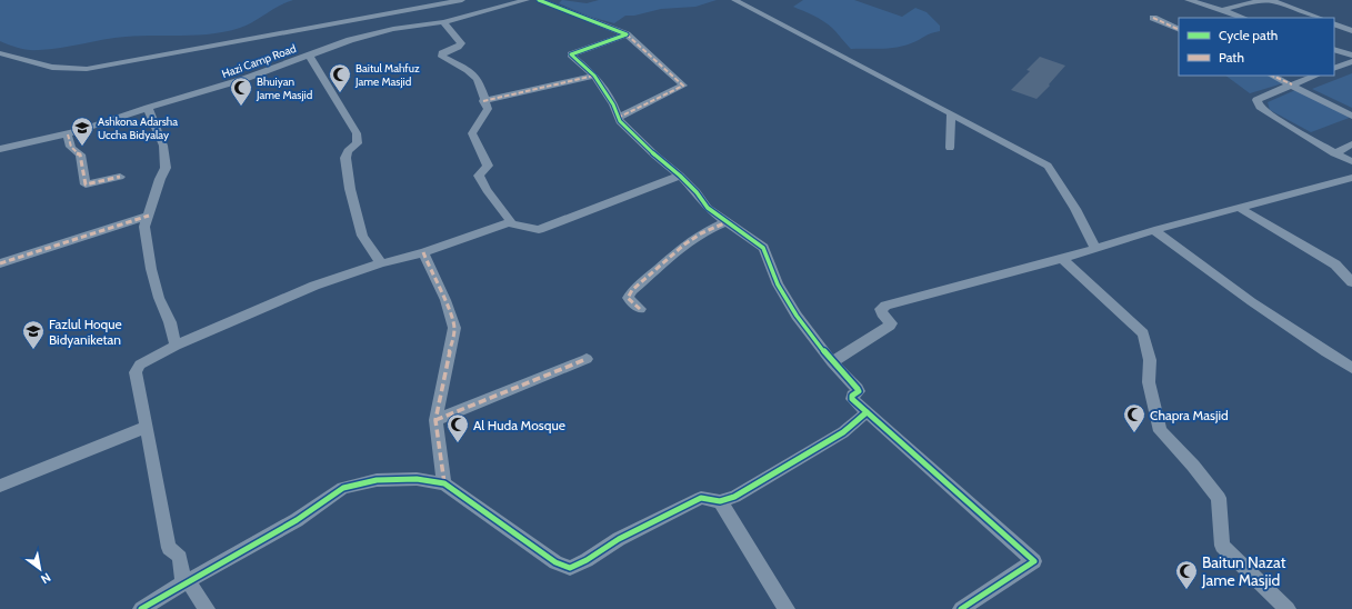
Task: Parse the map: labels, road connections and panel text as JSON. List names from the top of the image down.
{
  "streets": {
    "street": ["Hazi Camp Road"]
  },
  "places": {
    "mosque": [
      "Baitul Mahfuz Jame Masjid",
      "Bhuiyan Jame Masjid",
      "Chapra Masjid",
      "Al Huda Mosque",
      "Baitun Nazat Jame Masjid"
    ],
    "school or university": ["Ashkona Adarsha Uccha Bidyalay", "Fazlul Hoque Bidyaniketan"]
  },
  "legend": ["Cycle path", "Path"],
  "north": "bottom right"
}
